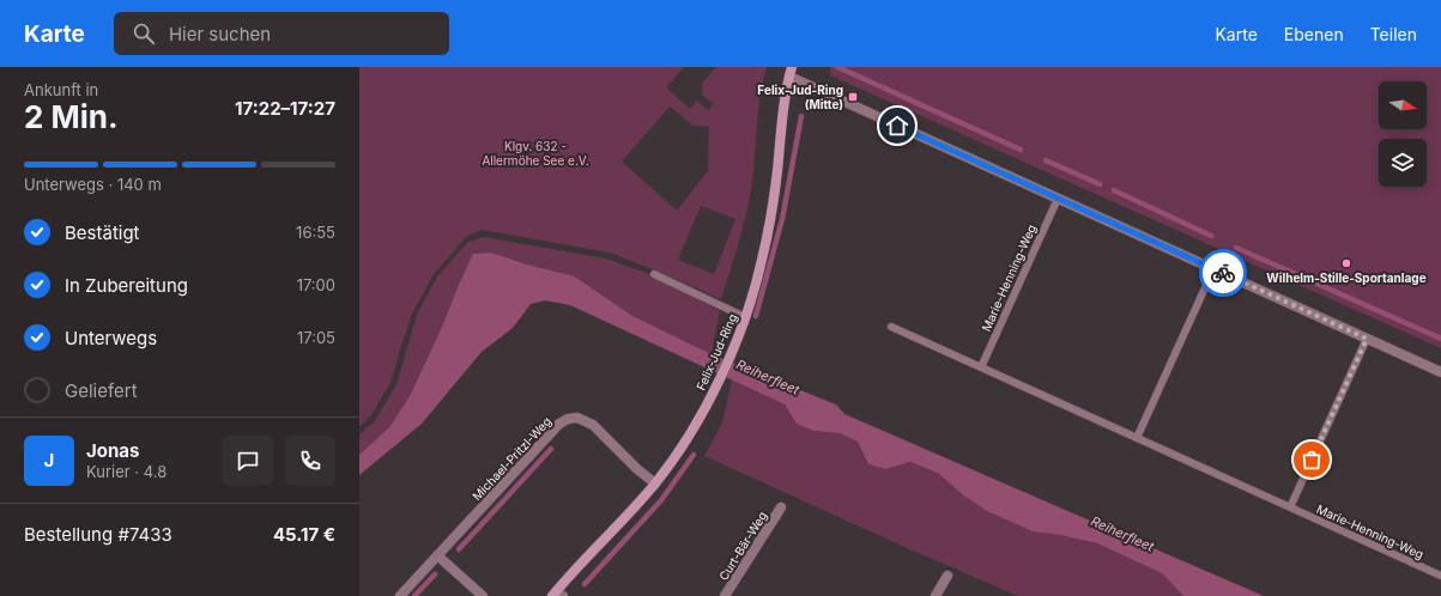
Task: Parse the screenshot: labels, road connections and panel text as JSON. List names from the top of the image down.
{
  "streets": {
    "street": ["Felix-Jud-Ring", "Michael-Pritzl-Weg", "Curt-Bär-Weg"],
    "lane": ["Marie-Henning-Weg"]
  },
  "crossings": [
    ["Felix-Jud-Ring", "Michael-Pritzl-Weg"]
  ],
  "water": ["Reiherfleet"],
  "parks": ["Klgv. 632 - Allermöhe See e.V."],
  "places": {
    "transit": ["Felix-Jud-Ring (Mitte)"],
    "other": ["Wilhelm-Stille-Sportanlage"]
  },
  "north": "right",
  "page": {
    "header": "Karte",
    "search": "Hier suchen",
    "nav": ["Karte", "Ebenen", "Teilen"],
    "heading": ["2 Min.", "Ankunft in", "17:22–17:27"],
    "panel": [
      "Jonas",
      "Kurier · 4.8",
      "Bestellung #7433",
      "45.17 €"
    ],
    "bar": "Unterwegs · 140 m",
    "list": [
      ["Bestätigt", "16:55"],
      ["In Zubereitung", "17:00"],
      ["Unterwegs", "17:05"],
      "Geliefert"
    ],
    "round": "J"
  }
}
